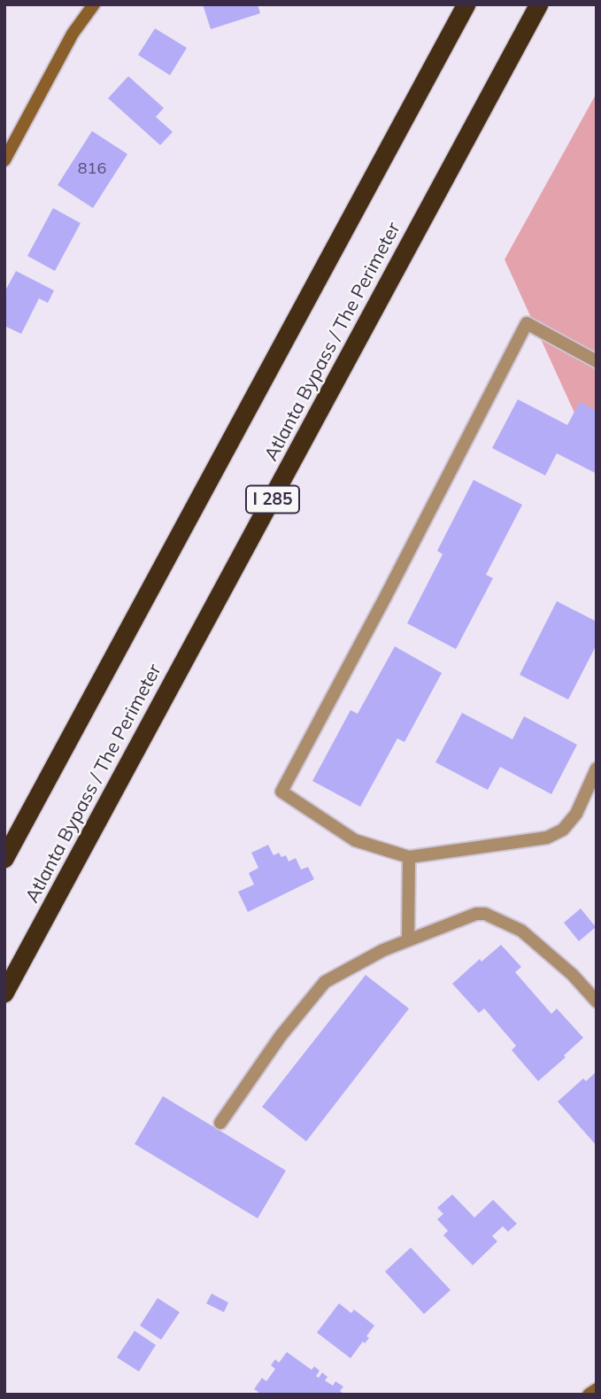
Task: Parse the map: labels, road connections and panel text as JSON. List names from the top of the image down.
{
  "streets": {
    "highway": ["Atlanta Bypass / The Perimeter", "I 285"]
  },
  "house_numbers": ["816"]
}
